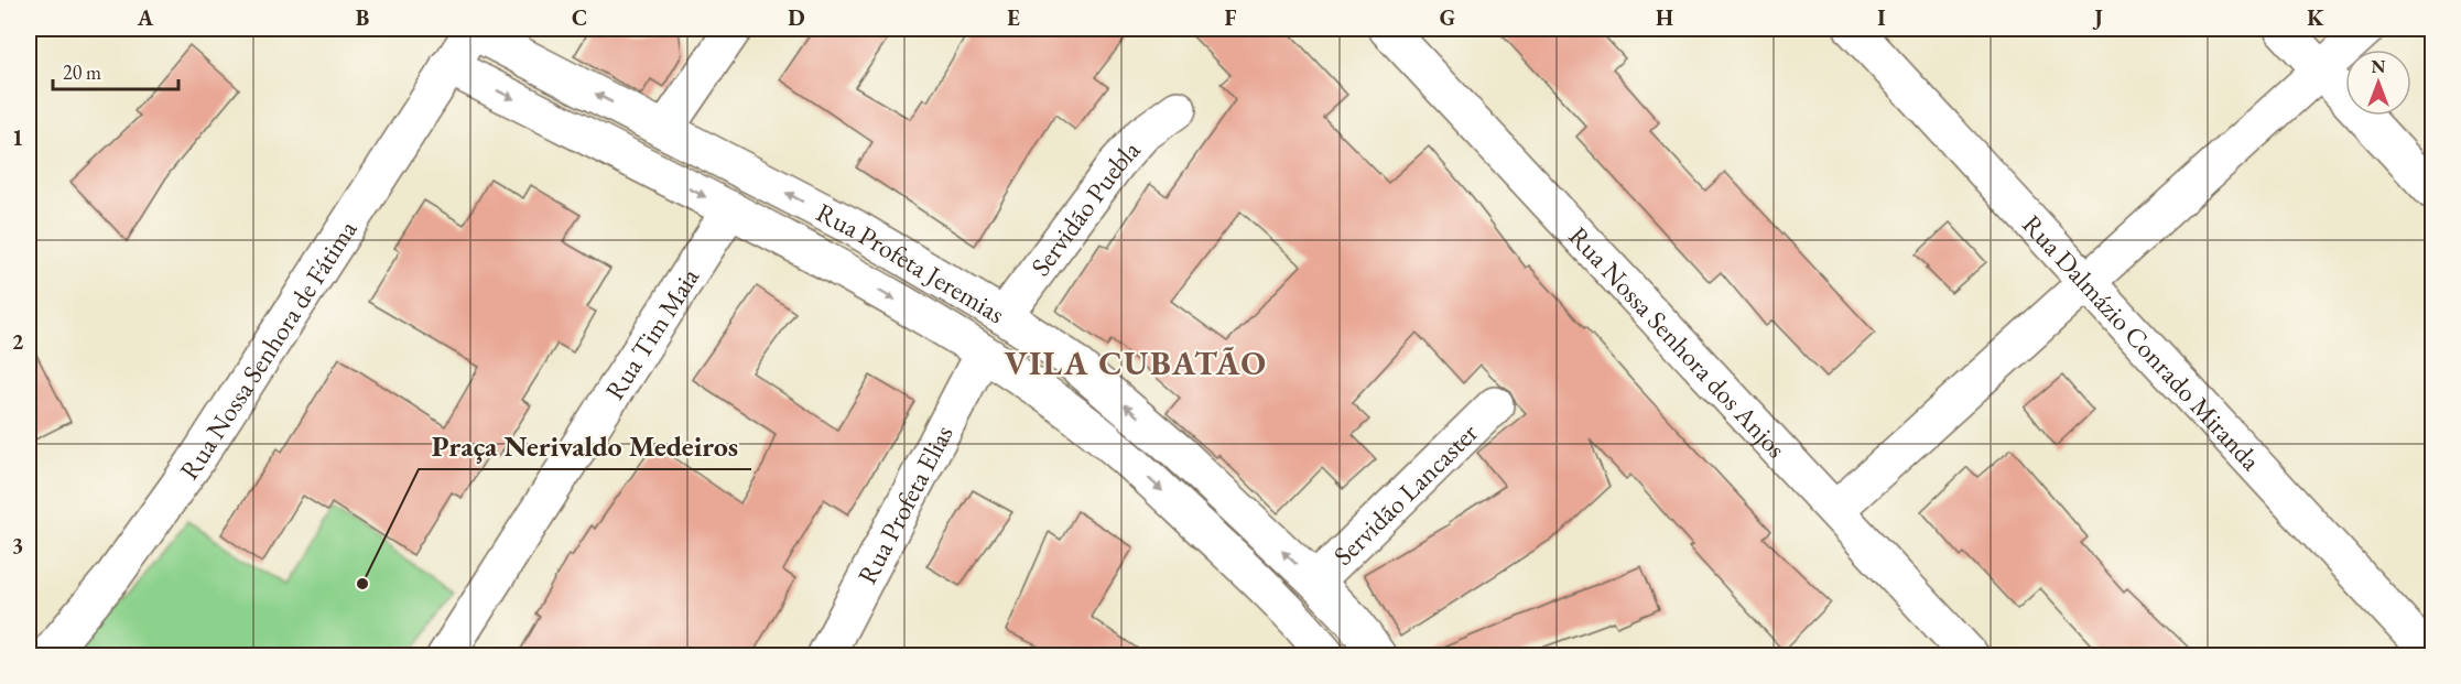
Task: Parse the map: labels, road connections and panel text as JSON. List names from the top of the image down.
{
  "streets": {
    "street": [
      "Servidão Puebla",
      "Rua Profeta Jeremias",
      "Rua Tim Maia",
      "Rua Nossa Senhora dos Anjos",
      "Rua Dalmázio Conrado Miranda",
      "Rua Nossa Senhora de Fátima",
      "Servidão Lancaster",
      "Rua Profeta Elias"
    ]
  },
  "crossings": [
    ["Servidão Puebla", "Rua Profeta Jeremias"],
    ["Servidão Puebla", "Rua Profeta Elias"],
    ["Rua Profeta Jeremias", "Rua Tim Maia"],
    ["Rua Profeta Jeremias", "Rua Nossa Senhora de Fátima"],
    ["Rua Profeta Jeremias", "Servidão Lancaster"],
    ["Rua Profeta Jeremias", "Rua Profeta Elias"]
  ],
  "districts": ["VILA CUBATÃO"],
  "places": ["Praça Nerivaldo Medeiros"],
  "scale_bar": "20 m",
  "north": "top",
  "grid": {
    "columns": [
      "A",
      "B",
      "C",
      "D",
      "E",
      "F",
      "G",
      "H",
      "I",
      "J",
      "K"
    ],
    "rows": ["1", "2", "3"]
  }
}
